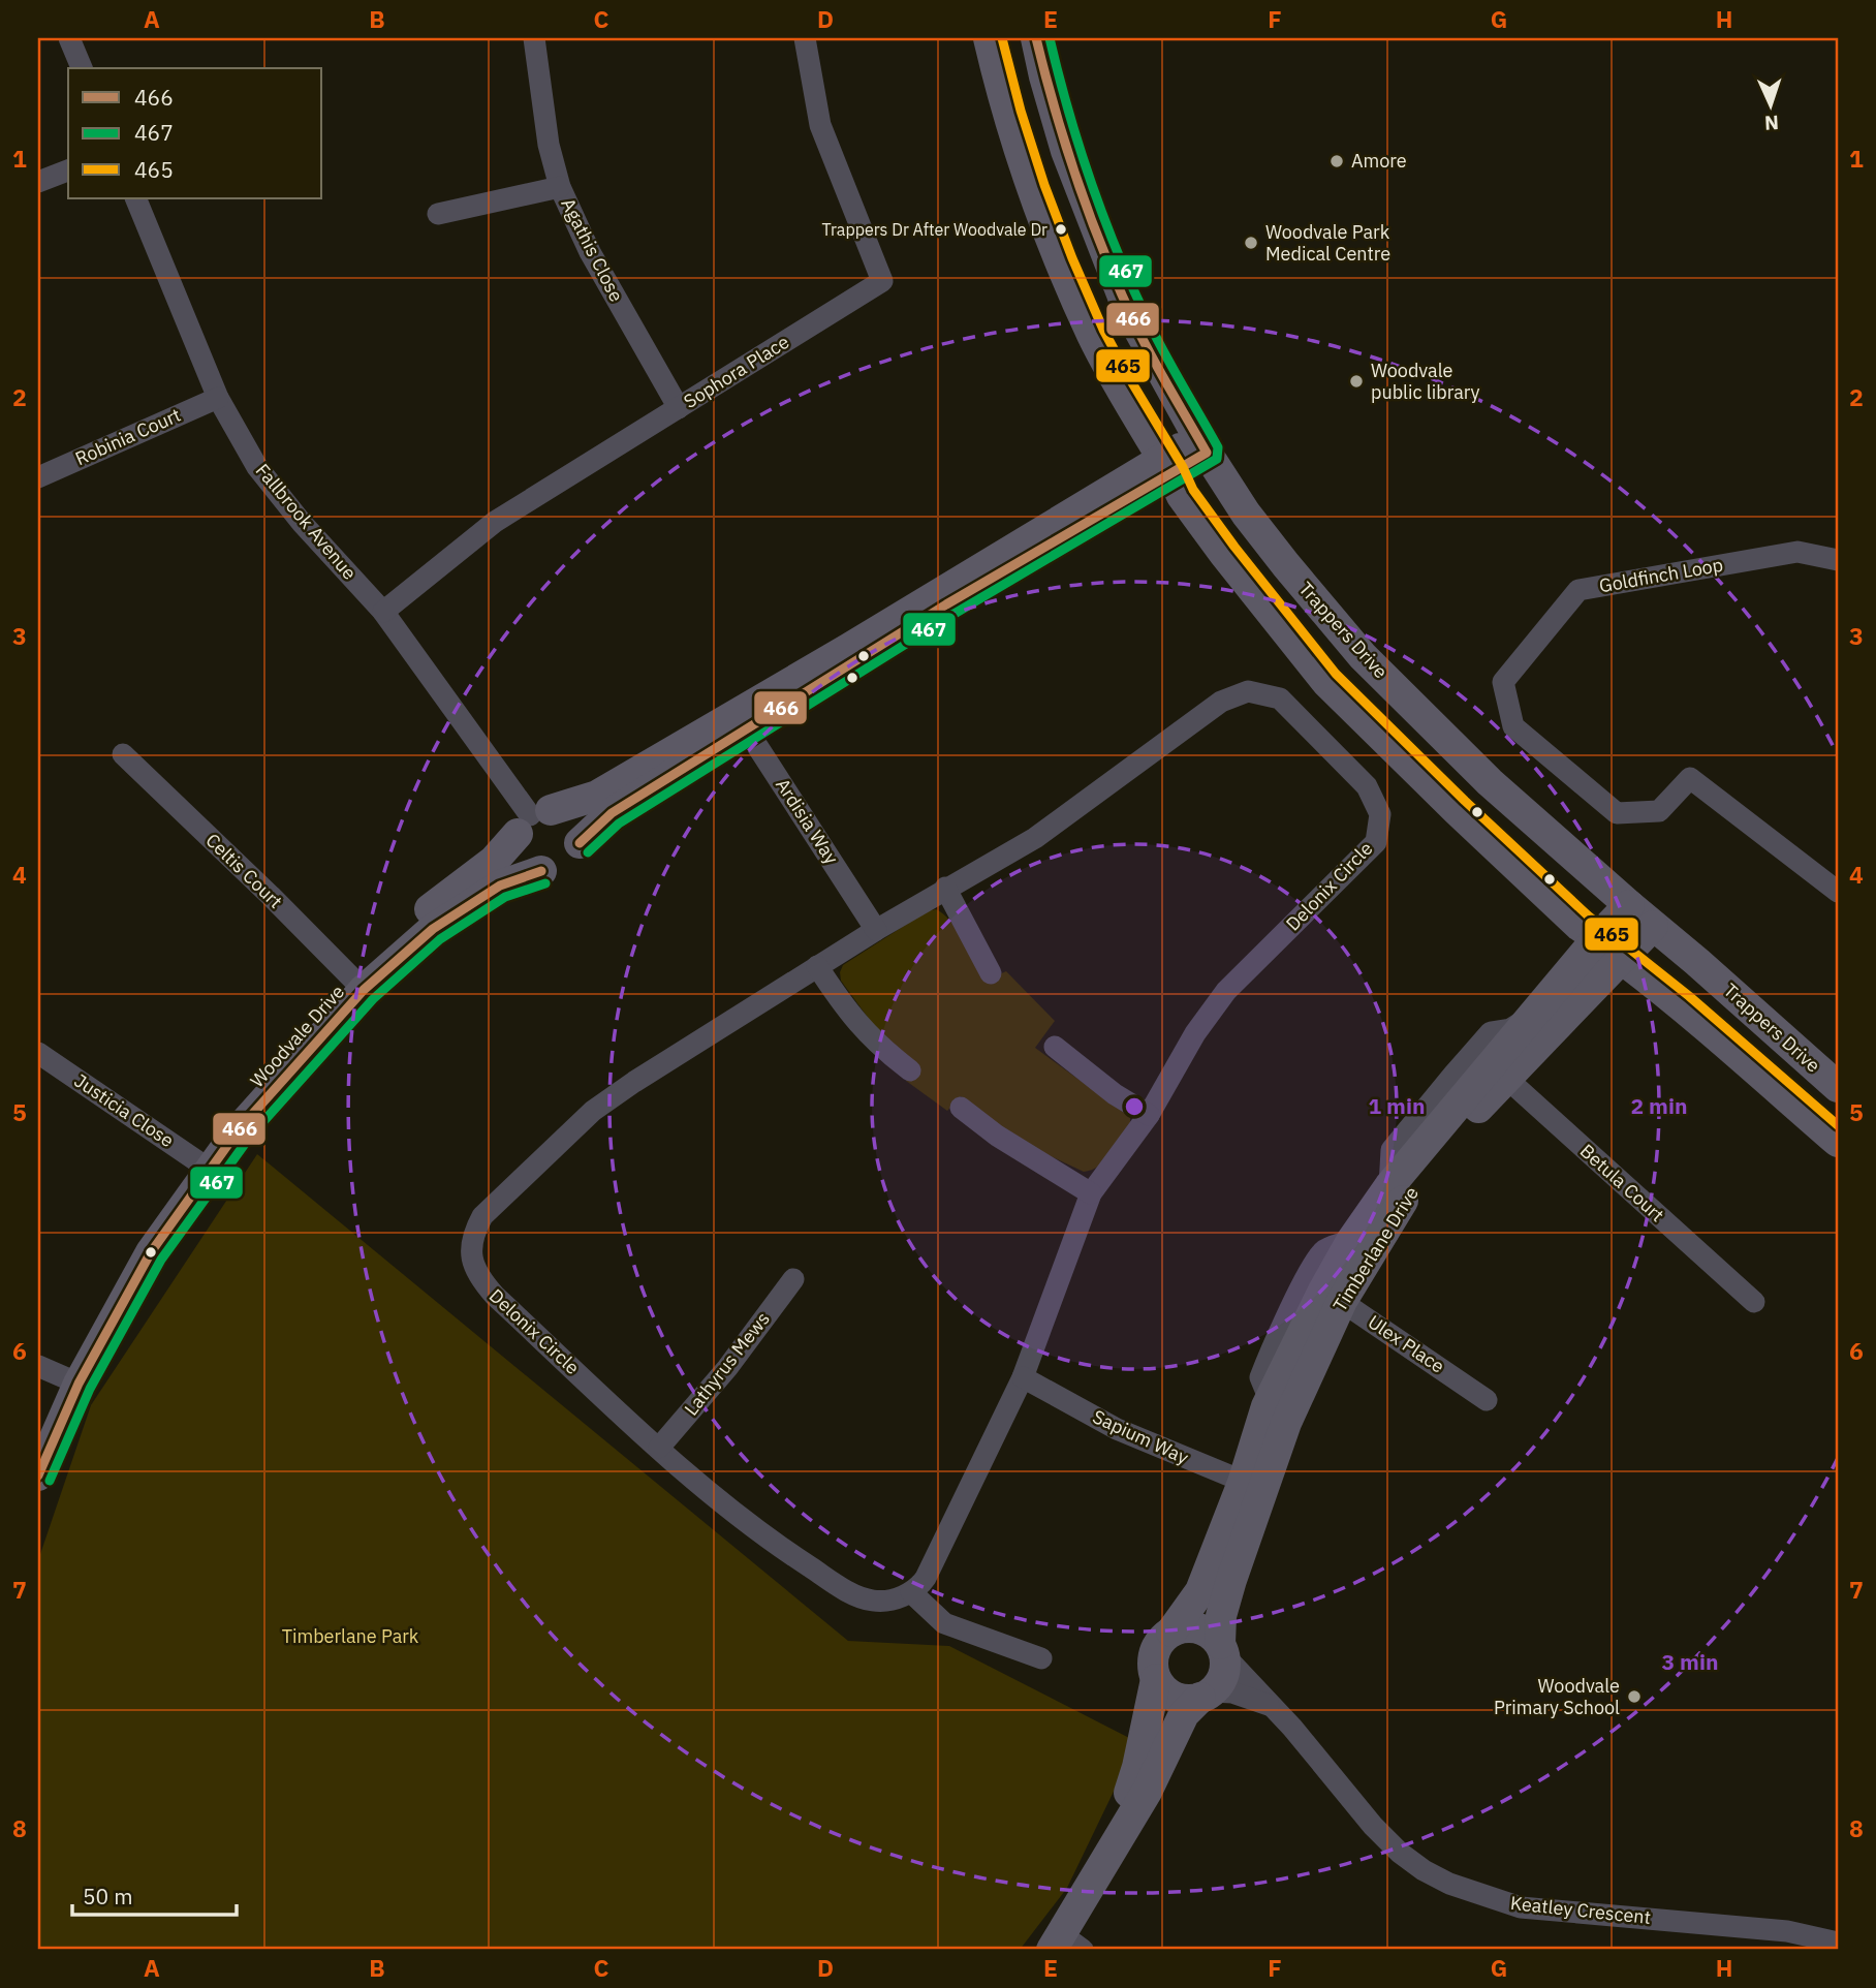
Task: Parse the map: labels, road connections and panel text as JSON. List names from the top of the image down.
{
  "streets": {
    "street": [
      "Agathis Close",
      "Sophora Place",
      "Robinia Court",
      "Fallbrook Avenue",
      "Goldfinch Loop",
      "Trappers Drive",
      "Ardisia Way",
      "Celtis Court",
      "Delonix Circle",
      "Woodvale Drive",
      "Justicia Close",
      "Betula Court",
      "Timberlane Drive",
      "Ulex Place",
      "Lathyrus Mews",
      "Sapium Way",
      "Keatley Crescent"
    ]
  },
  "crossings": [
    ["Agathis Close", "Sophora Place"],
    ["Sophora Place", "Fallbrook Avenue"],
    ["Robinia Court", "Fallbrook Avenue"],
    ["Fallbrook Avenue", "Woodvale Drive"],
    ["Trappers Drive", "Timberlane Drive"],
    ["Ardisia Way", "Delonix Circle"],
    ["Celtis Court", "Woodvale Drive"],
    ["Delonix Circle", "Lathyrus Mews"],
    ["Delonix Circle", "Sapium Way"],
    ["Woodvale Drive", "Justicia Close"],
    ["Betula Court", "Timberlane Drive"],
    ["Timberlane Drive", "Ulex Place"],
    ["Timberlane Drive", "Sapium Way"],
    ["Timberlane Drive", "Keatley Crescent"]
  ],
  "parks": ["Timberlane Park"],
  "places": [
    "Amore",
    "Trappers Dr After Woodvale Dr",
    "Woodvale Park Medical Centre",
    "Woodvale public library",
    "Woodvale Primary School"
  ],
  "lines": ["transit line 466", "transit line 467", "transit line 465"],
  "legend": ["466", "467", "465"],
  "scale_bar": "50 m",
  "north": "bottom",
  "grid": {
    "columns": [
      "A",
      "B",
      "C",
      "D",
      "E",
      "F",
      "G",
      "H"
    ],
    "rows": [
      "1",
      "2",
      "3",
      "4",
      "5",
      "6",
      "7",
      "8"
    ]
  },
  "rings": ["1 min", "2 min", "3 min"]
}
